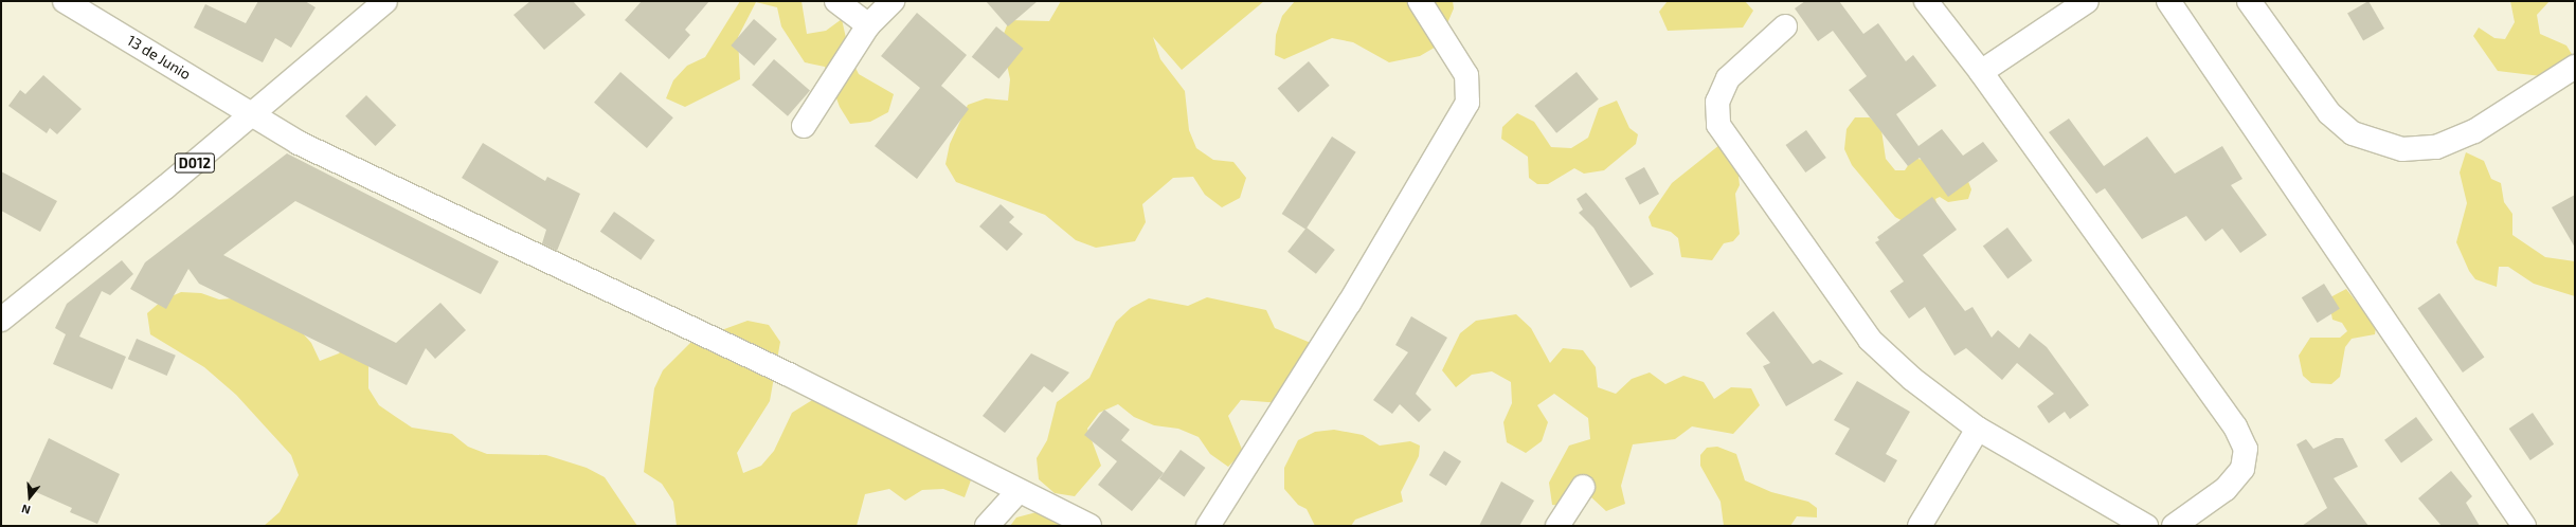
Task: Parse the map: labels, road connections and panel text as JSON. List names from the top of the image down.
{
  "streets": {
    "street": ["13 de Junio", "D012"]
  },
  "crossings": [
    ["13 de Junio", "D012"]
  ],
  "north": "bottom"
}
